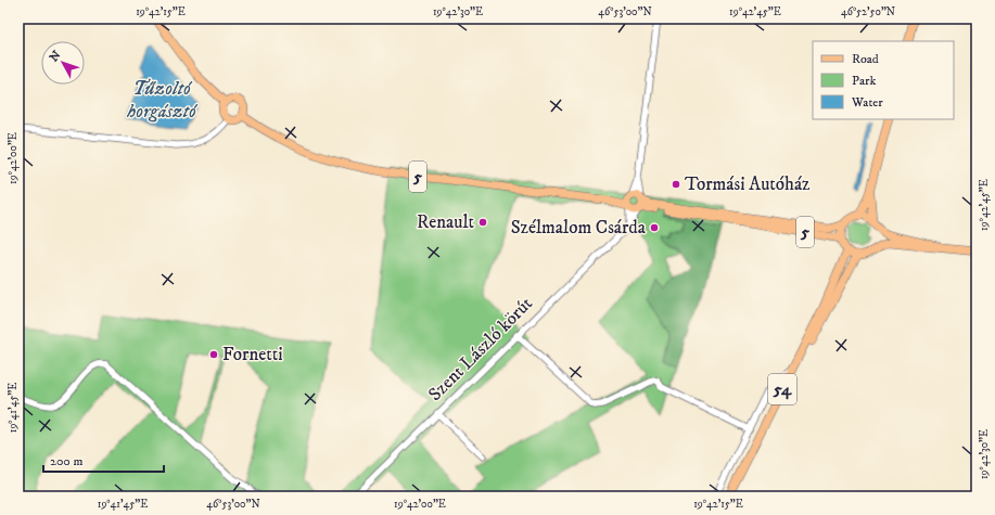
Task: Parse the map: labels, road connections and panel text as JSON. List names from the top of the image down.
{
  "streets": {
    "main road": ["5", "54"],
    "street": ["Szent László körút"]
  },
  "crossings": [
    ["5", "Szent László körút"],
    ["5", "54"]
  ],
  "water": ["Tűzoltó horgásztó"],
  "places": [
    "Tormási Autóház",
    "Renault",
    "Szélmalom Csárda",
    "Fornetti"
  ],
  "legend": ["Road", "Park", "Water"],
  "scale_bar": "200 m",
  "north": "top left",
  "coordinates": [
    "19°42'15\"E",
    "19°42'30\"E",
    "46°53'00\"N",
    "19°42'45\"E",
    "46°52'50\"N",
    "19°42'00\"E",
    "19°41'45\"E"
  ]
}
